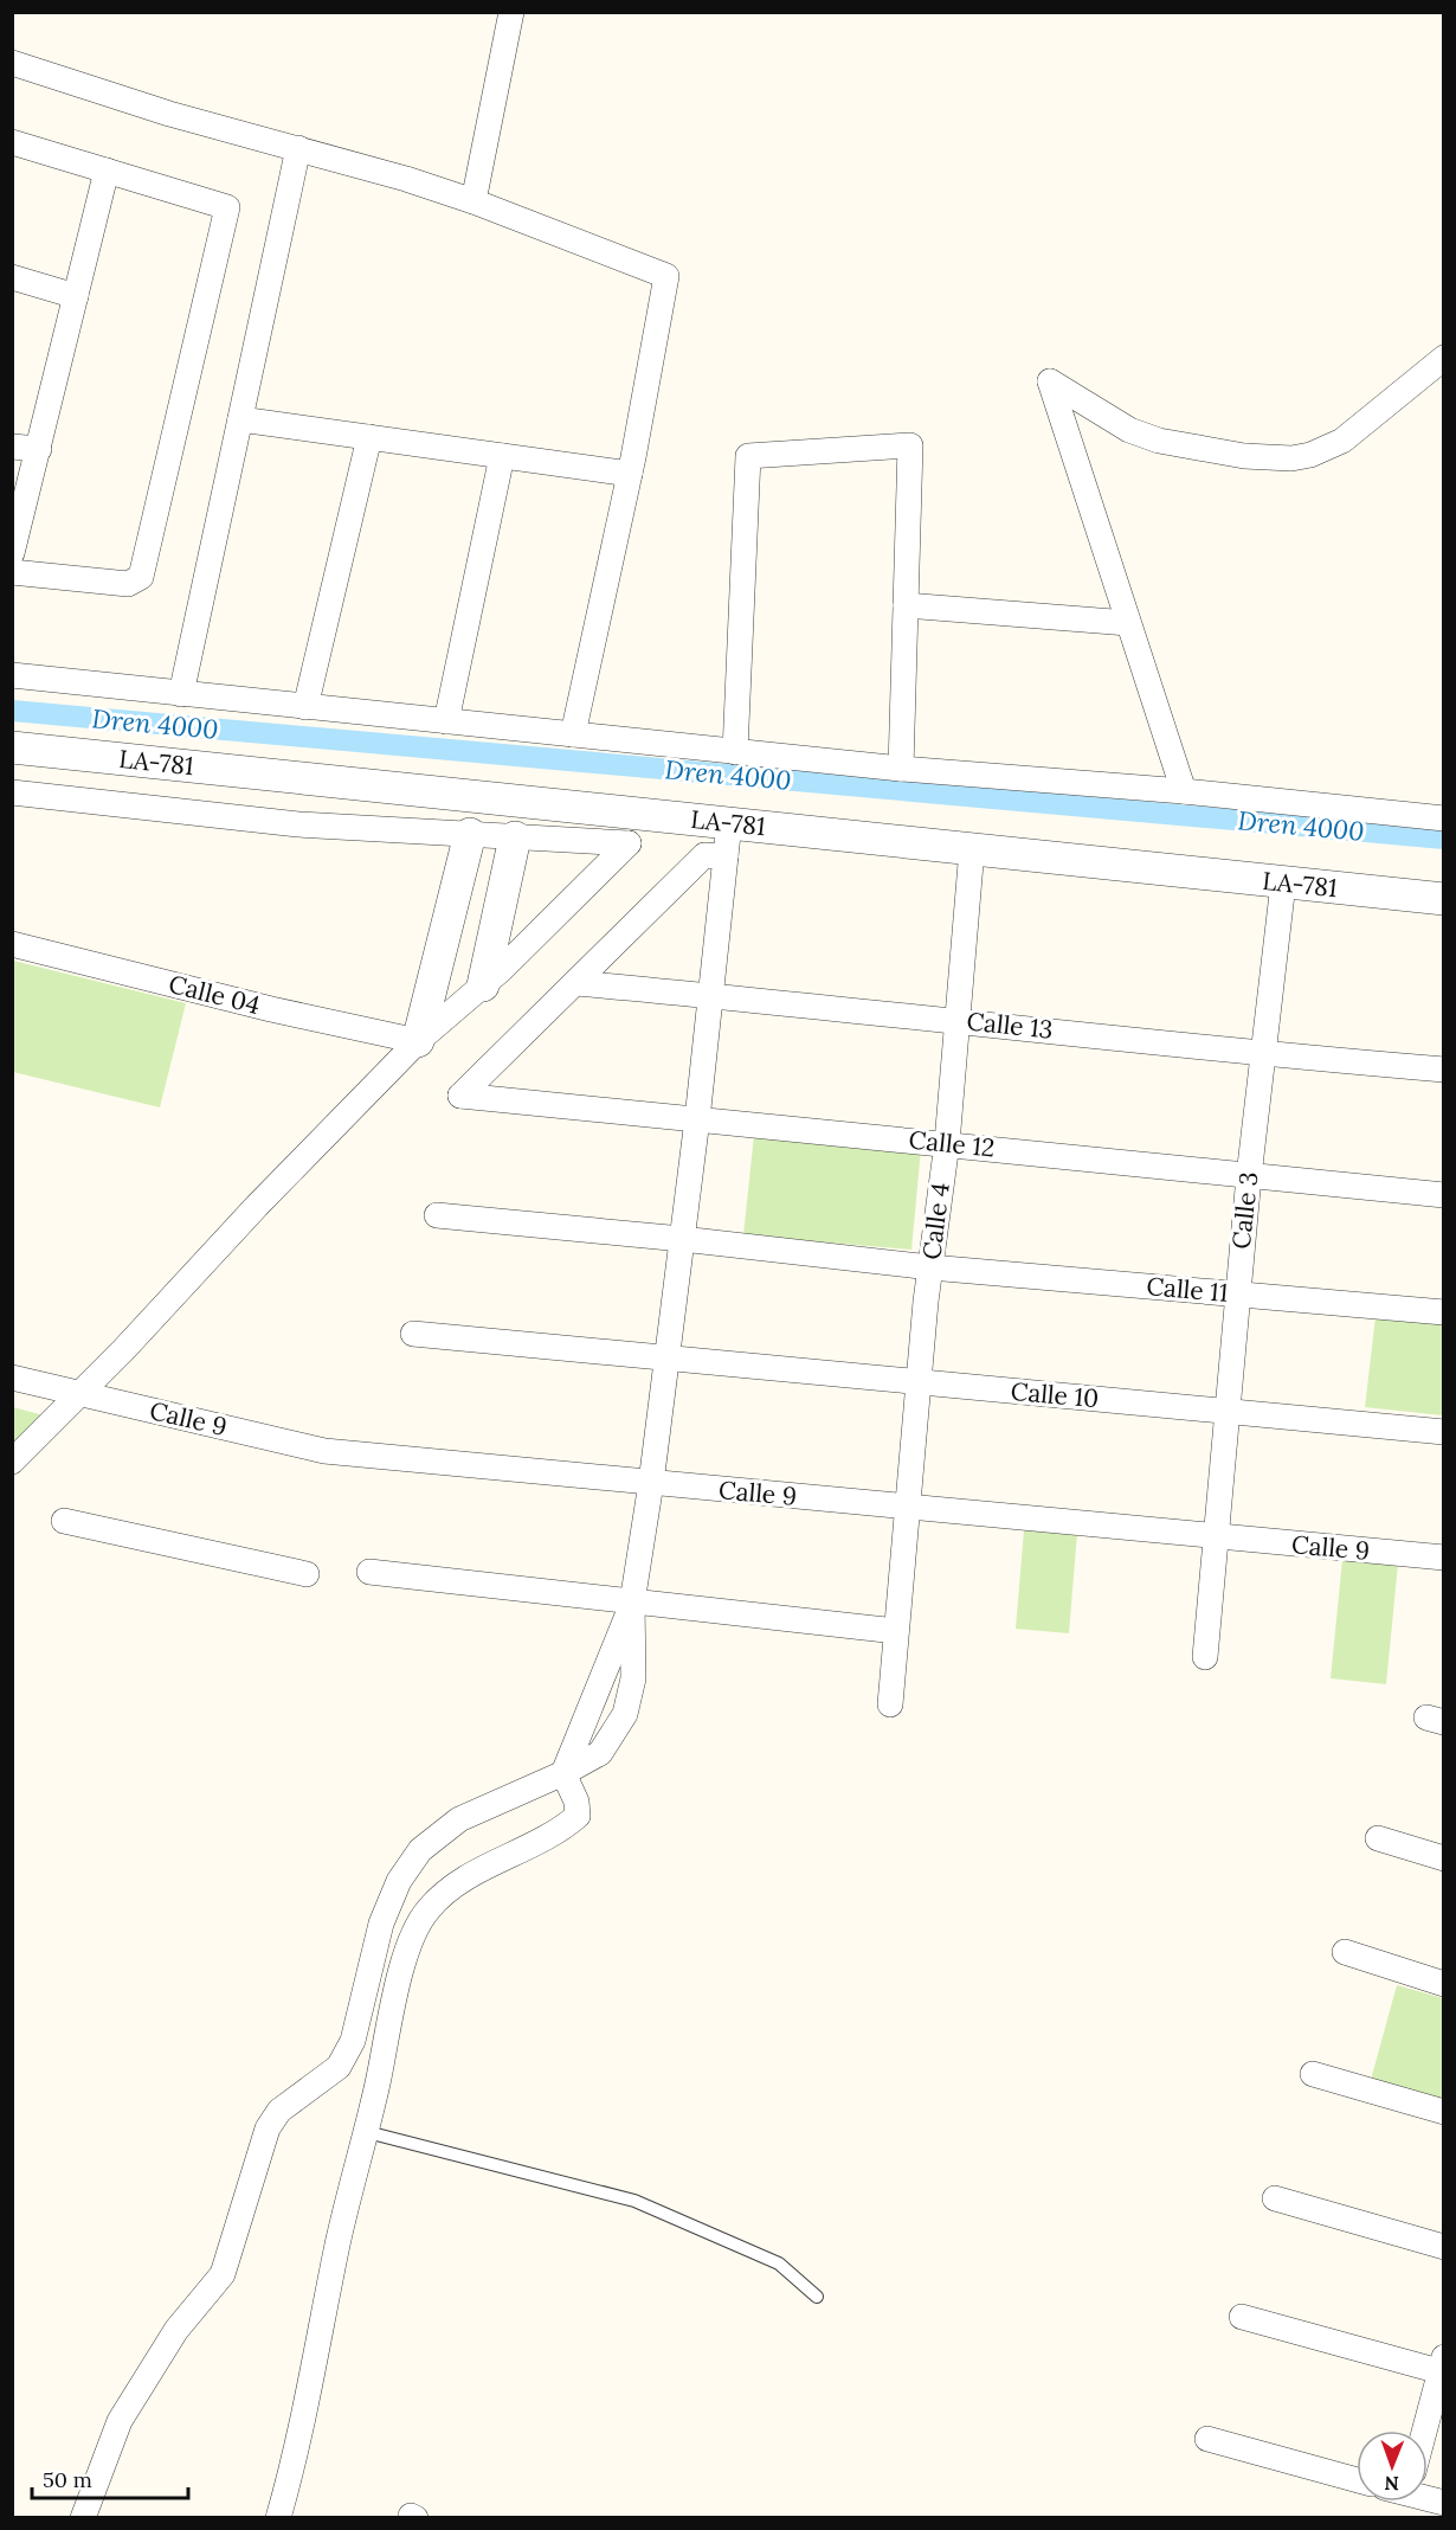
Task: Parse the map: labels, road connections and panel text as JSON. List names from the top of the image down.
{
  "streets": {
    "street": [
      "LA-781",
      "Calle 04",
      "Calle 13",
      "Calle 12",
      "Calle 3",
      "Calle 4",
      "Calle 11",
      "Calle 10",
      "Calle 9"
    ]
  },
  "crossings": [
    ["LA-781", "Calle 3"],
    ["LA-781", "Calle 4"],
    ["Calle 13", "Calle 12"],
    ["Calle 13", "Calle 3"],
    ["Calle 13", "Calle 4"],
    ["Calle 12", "Calle 3"],
    ["Calle 12", "Calle 4"],
    ["Calle 3", "Calle 11"],
    ["Calle 3", "Calle 10"],
    ["Calle 3", "Calle 9"],
    ["Calle 4", "Calle 11"],
    ["Calle 4", "Calle 10"],
    ["Calle 4", "Calle 9"]
  ],
  "water": ["Dren 4000"],
  "scale_bar": "50 m",
  "north": "bottom"
}
